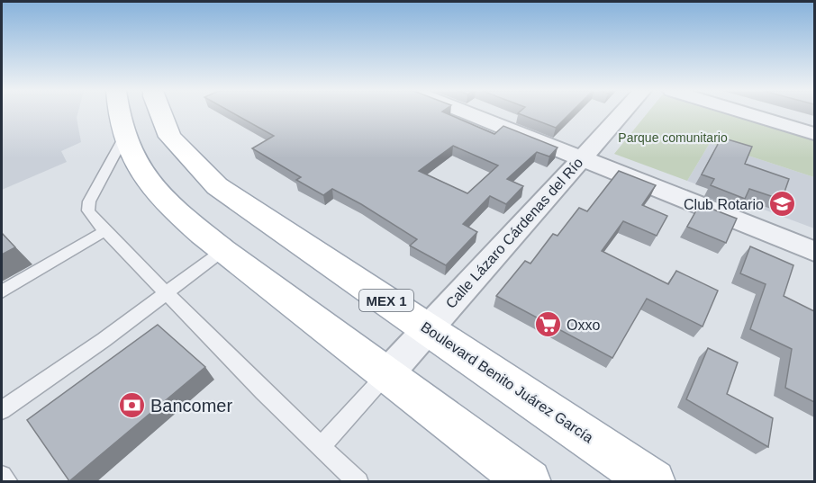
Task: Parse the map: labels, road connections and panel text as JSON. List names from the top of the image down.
{
  "streets": {
    "main road": ["MEX 1", "Boulevard Benito Juárez García"],
    "street": ["Calle Lázaro Cárdenas del Río"]
  },
  "crossings": [
    ["Calle Lázaro Cárdenas del Río", "Boulevard Benito Juárez García"]
  ],
  "parks": ["Parque comunitario"],
  "places": {
    "school or university": ["Club Rotario"],
    "supermarket": ["Oxxo"],
    "bank": ["Bancomer"]
  }
}
